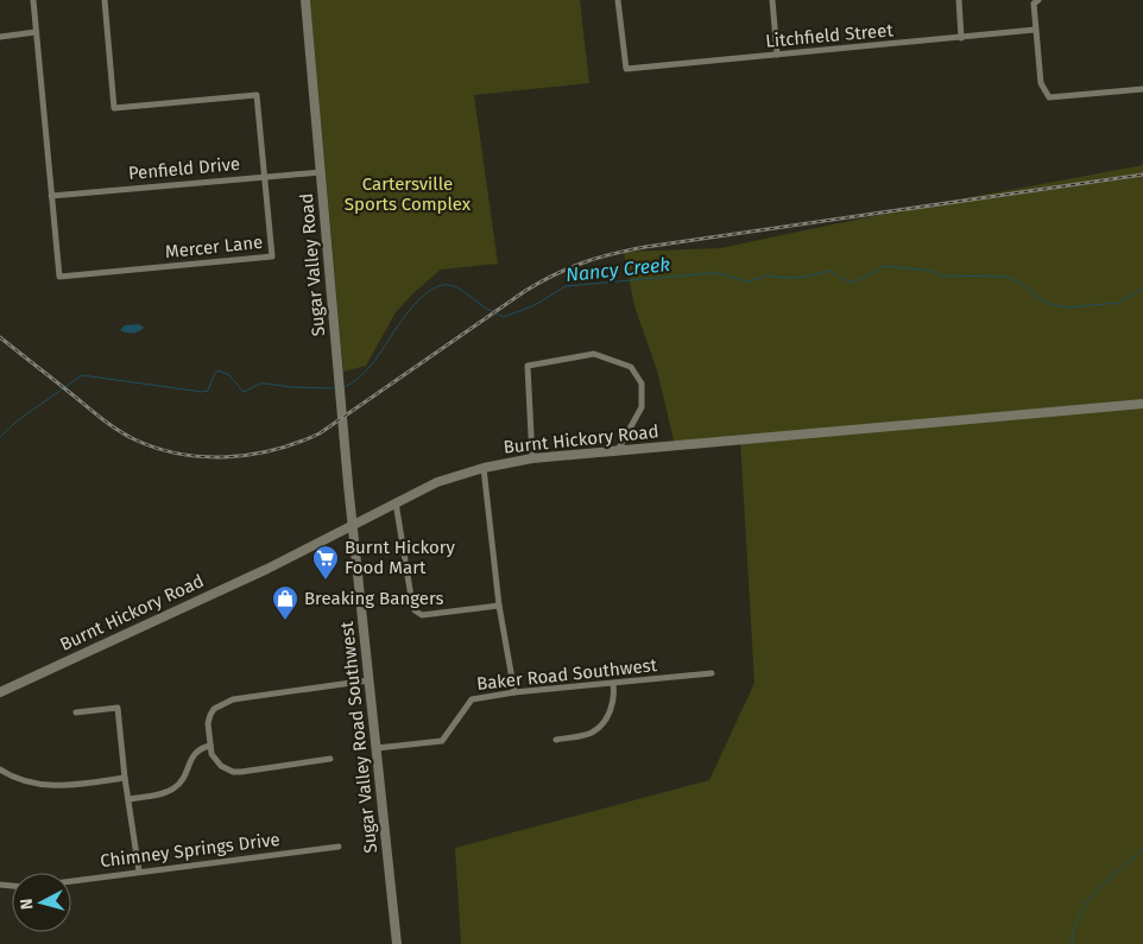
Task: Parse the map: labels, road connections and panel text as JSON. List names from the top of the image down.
{
  "streets": {
    "main road": ["Sugar Valley Road", "Burnt Hickory Road", "Sugar Valley Road Southwest"],
    "street": [
      "Litchfield Street",
      "Penfield Drive",
      "Mercer Lane",
      "Baker Road Southwest",
      "Chimney Springs Drive"
    ]
  },
  "crossings": [
    ["Penfield Drive", "Mercer Lane"],
    ["Penfield Drive", "Sugar Valley Road"],
    ["Sugar Valley Road", "Burnt Hickory Road"],
    ["Sugar Valley Road", "Sugar Valley Road Southwest"],
    ["Burnt Hickory Road", "Sugar Valley Road Southwest"],
    ["Baker Road Southwest", "Sugar Valley Road Southwest"]
  ],
  "water": ["Nancy Creek"],
  "parks": ["Cartersville Sports Complex"],
  "places": {
    "supermarket": ["Burnt Hickory Food Mart"],
    "shop": ["Breaking Bangers"]
  },
  "north": "left"
}
